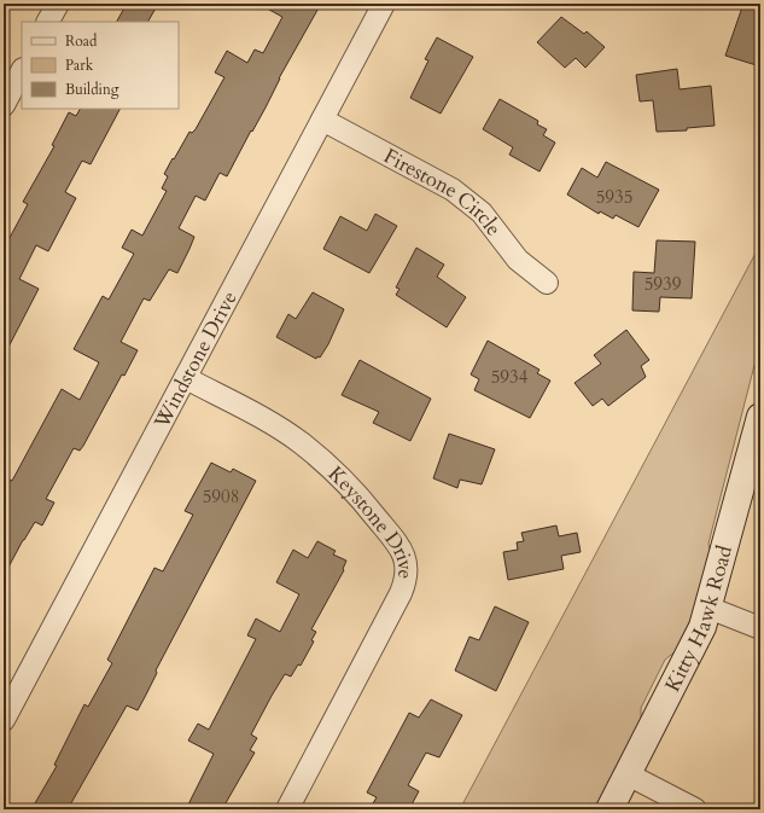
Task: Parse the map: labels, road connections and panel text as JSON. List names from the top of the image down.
{
  "streets": {
    "street": [
      "Firestone Circle",
      "Windstone Drive",
      "Keystone Drive",
      "Kitty Hawk Road"
    ]
  },
  "crossings": [
    ["Firestone Circle", "Windstone Drive"],
    ["Windstone Drive", "Keystone Drive"]
  ],
  "house_numbers": [
    "5935",
    "5939",
    "5934",
    "5908"
  ],
  "legend": ["Road", "Park", "Building"]
}
